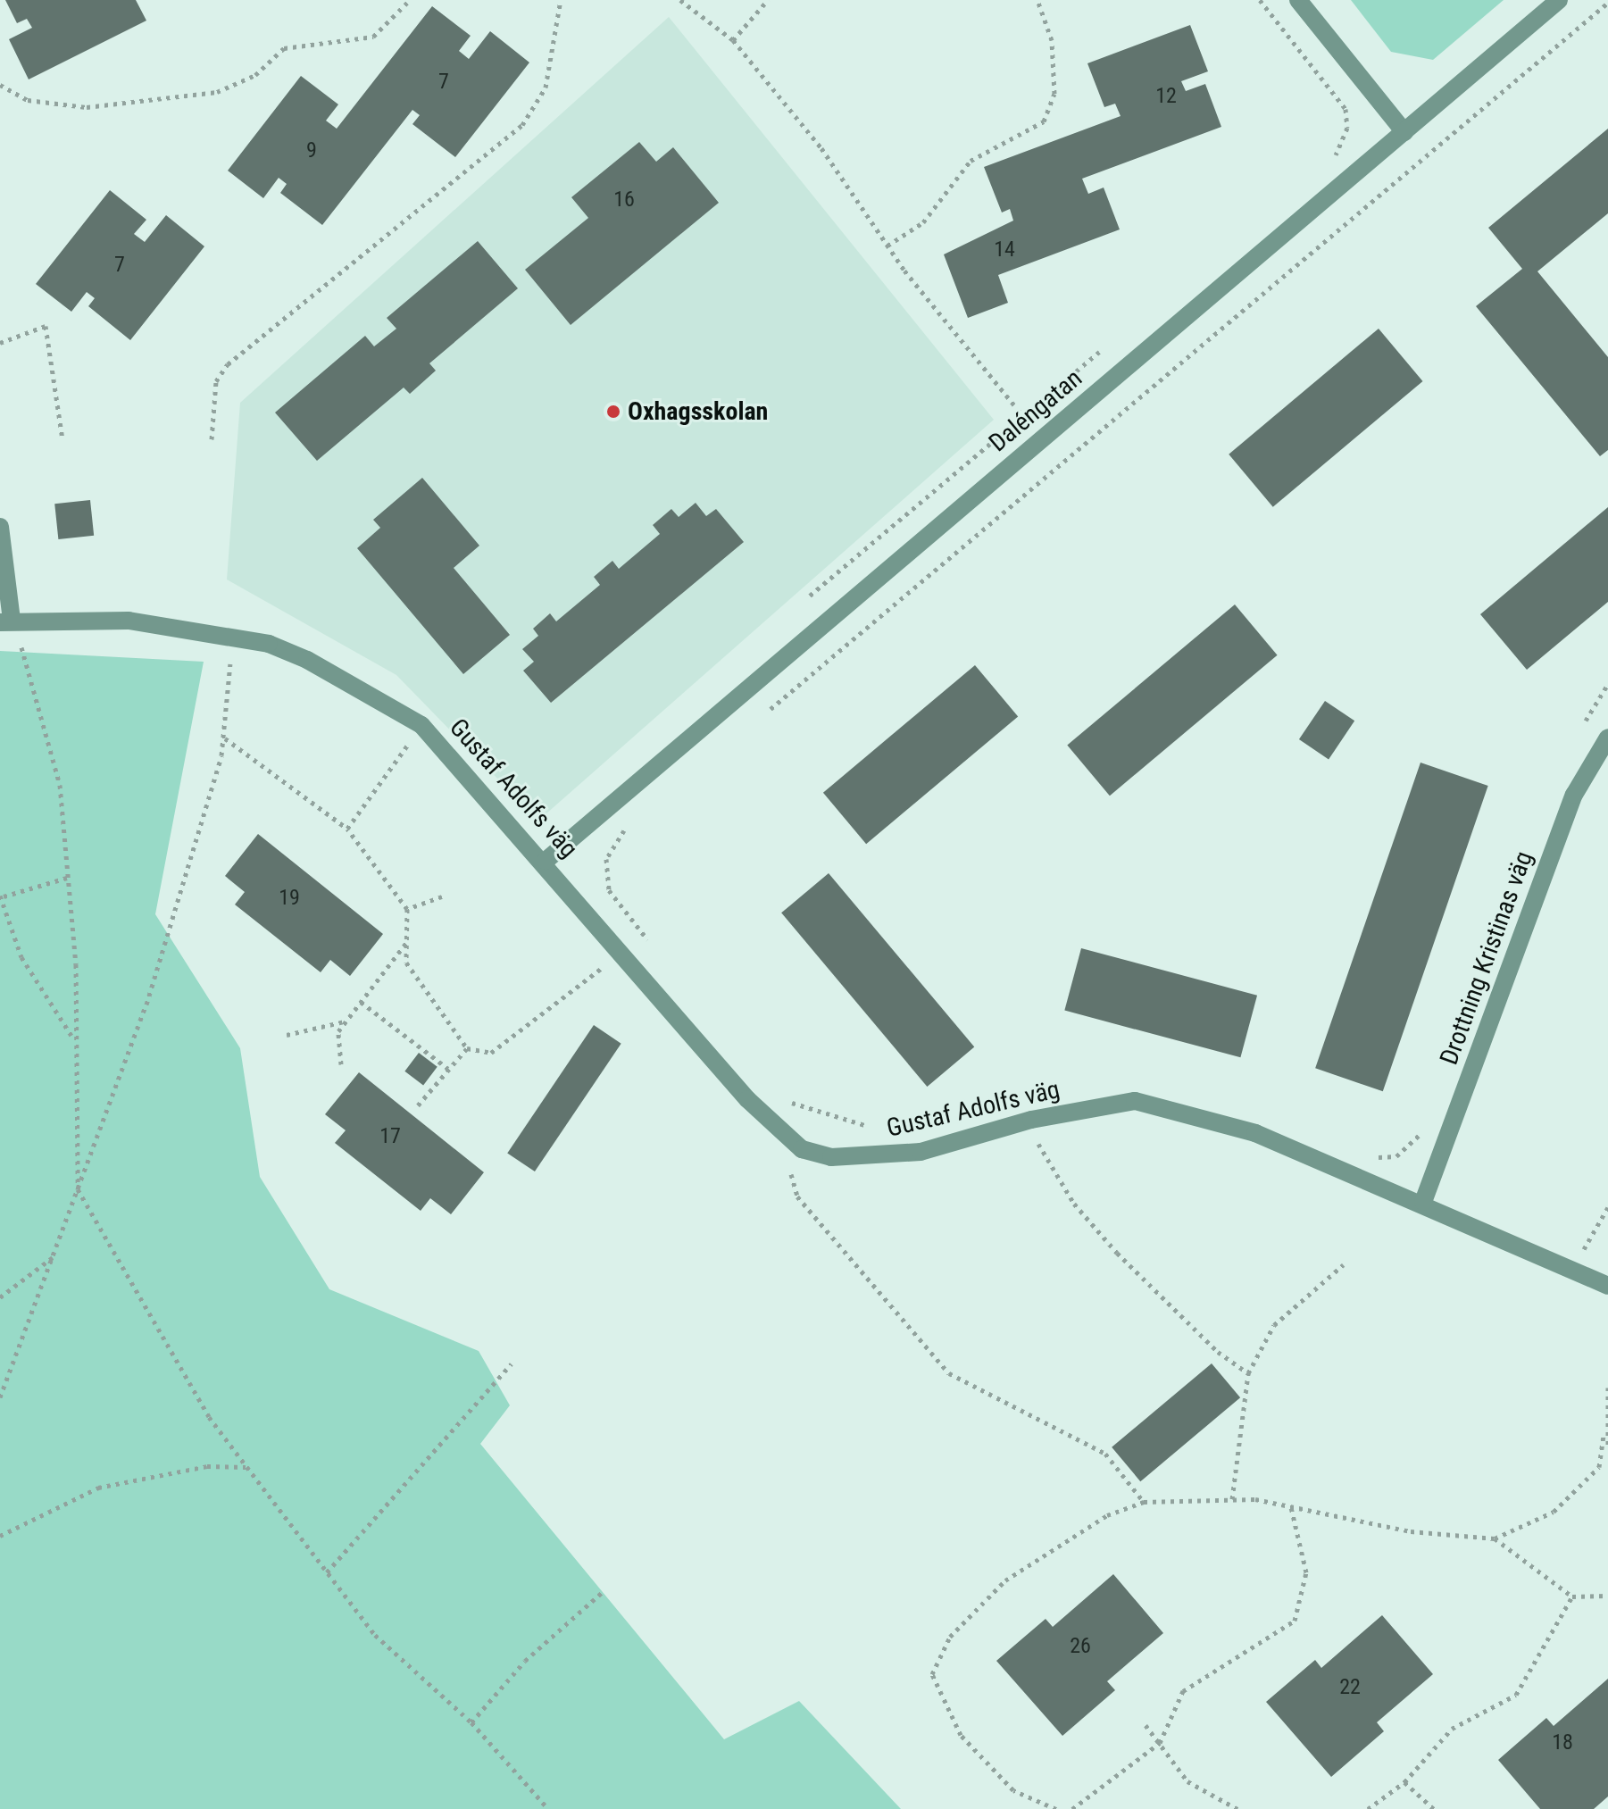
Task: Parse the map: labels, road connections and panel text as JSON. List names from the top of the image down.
{
  "streets": {
    "street": ["Daléngatan", "Gustaf Adolfs väg", "Drottning Kristinas väg"]
  },
  "crossings": [
    ["Daléngatan", "Gustaf Adolfs väg"],
    ["Gustaf Adolfs väg", "Drottning Kristinas väg"]
  ],
  "places": ["Oxhagsskolan"],
  "house_numbers": [
    "7",
    "12",
    "9",
    "16",
    "14",
    "7",
    "19",
    "17",
    "26",
    "22",
    "18"
  ]
}
